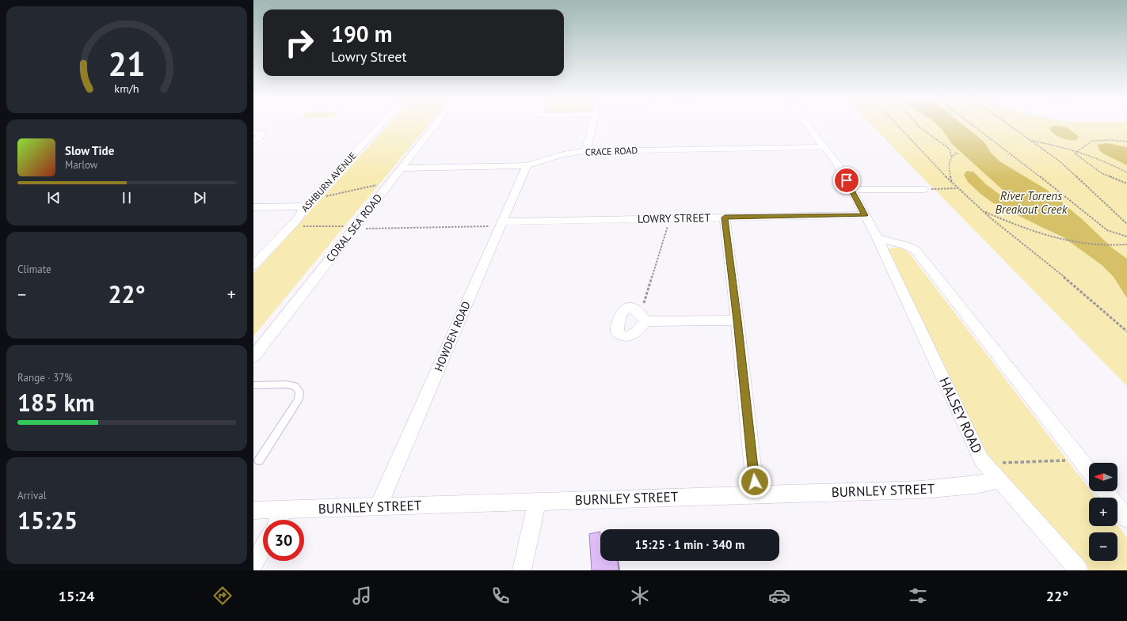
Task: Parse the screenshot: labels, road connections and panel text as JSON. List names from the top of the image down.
{
  "streets": {
    "street": [
      "CRACE ROAD",
      "ASHBURN AVENUE",
      "LOWRY STREET",
      "CORAL SEA ROAD",
      "HOWDEN ROAD",
      "HALSEY ROAD",
      "BURNLEY STREET"
    ]
  },
  "crossings": [
    ["CRACE ROAD", "CORAL SEA ROAD"],
    ["CRACE ROAD", "HOWDEN ROAD"],
    ["CRACE ROAD", "HALSEY ROAD"],
    ["LOWRY STREET", "HOWDEN ROAD"],
    ["LOWRY STREET", "HALSEY ROAD"],
    ["HOWDEN ROAD", "BURNLEY STREET"],
    ["HALSEY ROAD", "BURNLEY STREET"]
  ],
  "water": ["River Torrens Breakout Creek"],
  "north": "left",
  "page": {
    "turn": ["190 m", "Lowry Street"],
    "song": ["Slow Tide", "Marlow"],
    "tile": [
      "Climate",
      ["Range · 37%", "185 km"],
      ["Arrival", "15:25"]
    ],
    "heat": ["−", "22°", "+"],
    "map_buttons": ["+", "−"],
    "limit": "30",
    "trip": "15:25 · 1 min · 340 m",
    "tabs": ["15:24", "22°"],
    "gauge": ["21", "km/h"]
  }
}
